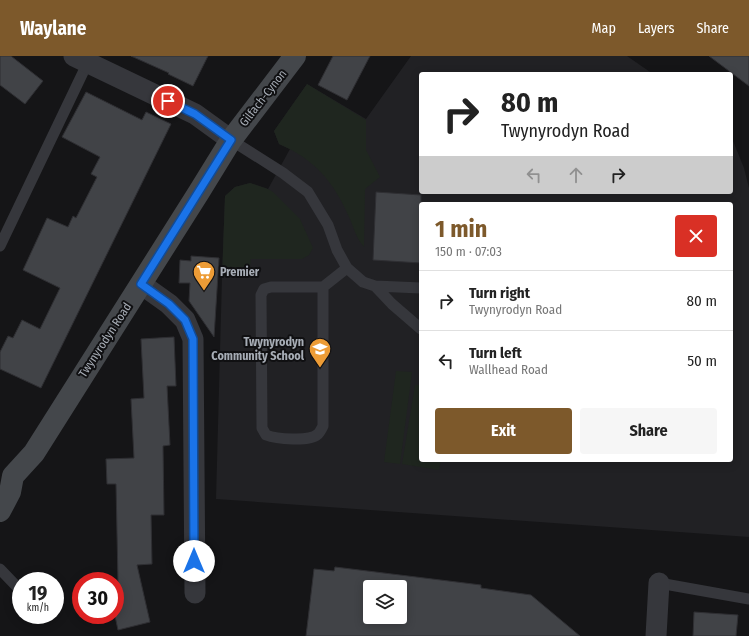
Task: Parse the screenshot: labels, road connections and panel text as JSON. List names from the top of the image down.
{
  "streets": {
    "street": ["Gilfach-Cynon", "Twynyrodyn Road"]
  },
  "crossings": [
    ["Gilfach-Cynon", "Twynyrodyn Road"]
  ],
  "places": {
    "supermarket": ["Premier"],
    "school or university": ["Twynyrodyn Community School"]
  },
  "page": {
    "header": "Waylane",
    "nav": ["Map", "Layers", "Share"],
    "turn": ["80 m", "Twynyrodyn Road"],
    "heading": ["1 min", "150 m · 07:03"],
    "list": [
      {
        "name": "Turn right",
        "note": "Twynyrodyn Road",
        "value": "80 m"
      },
      {
        "name": "Turn left",
        "note": "Wallhead Road",
        "value": "50 m"
      }
    ],
    "buttons": ["Exit", "Share"],
    "speed": "19 km/h",
    "limit": "30"
  }
}
